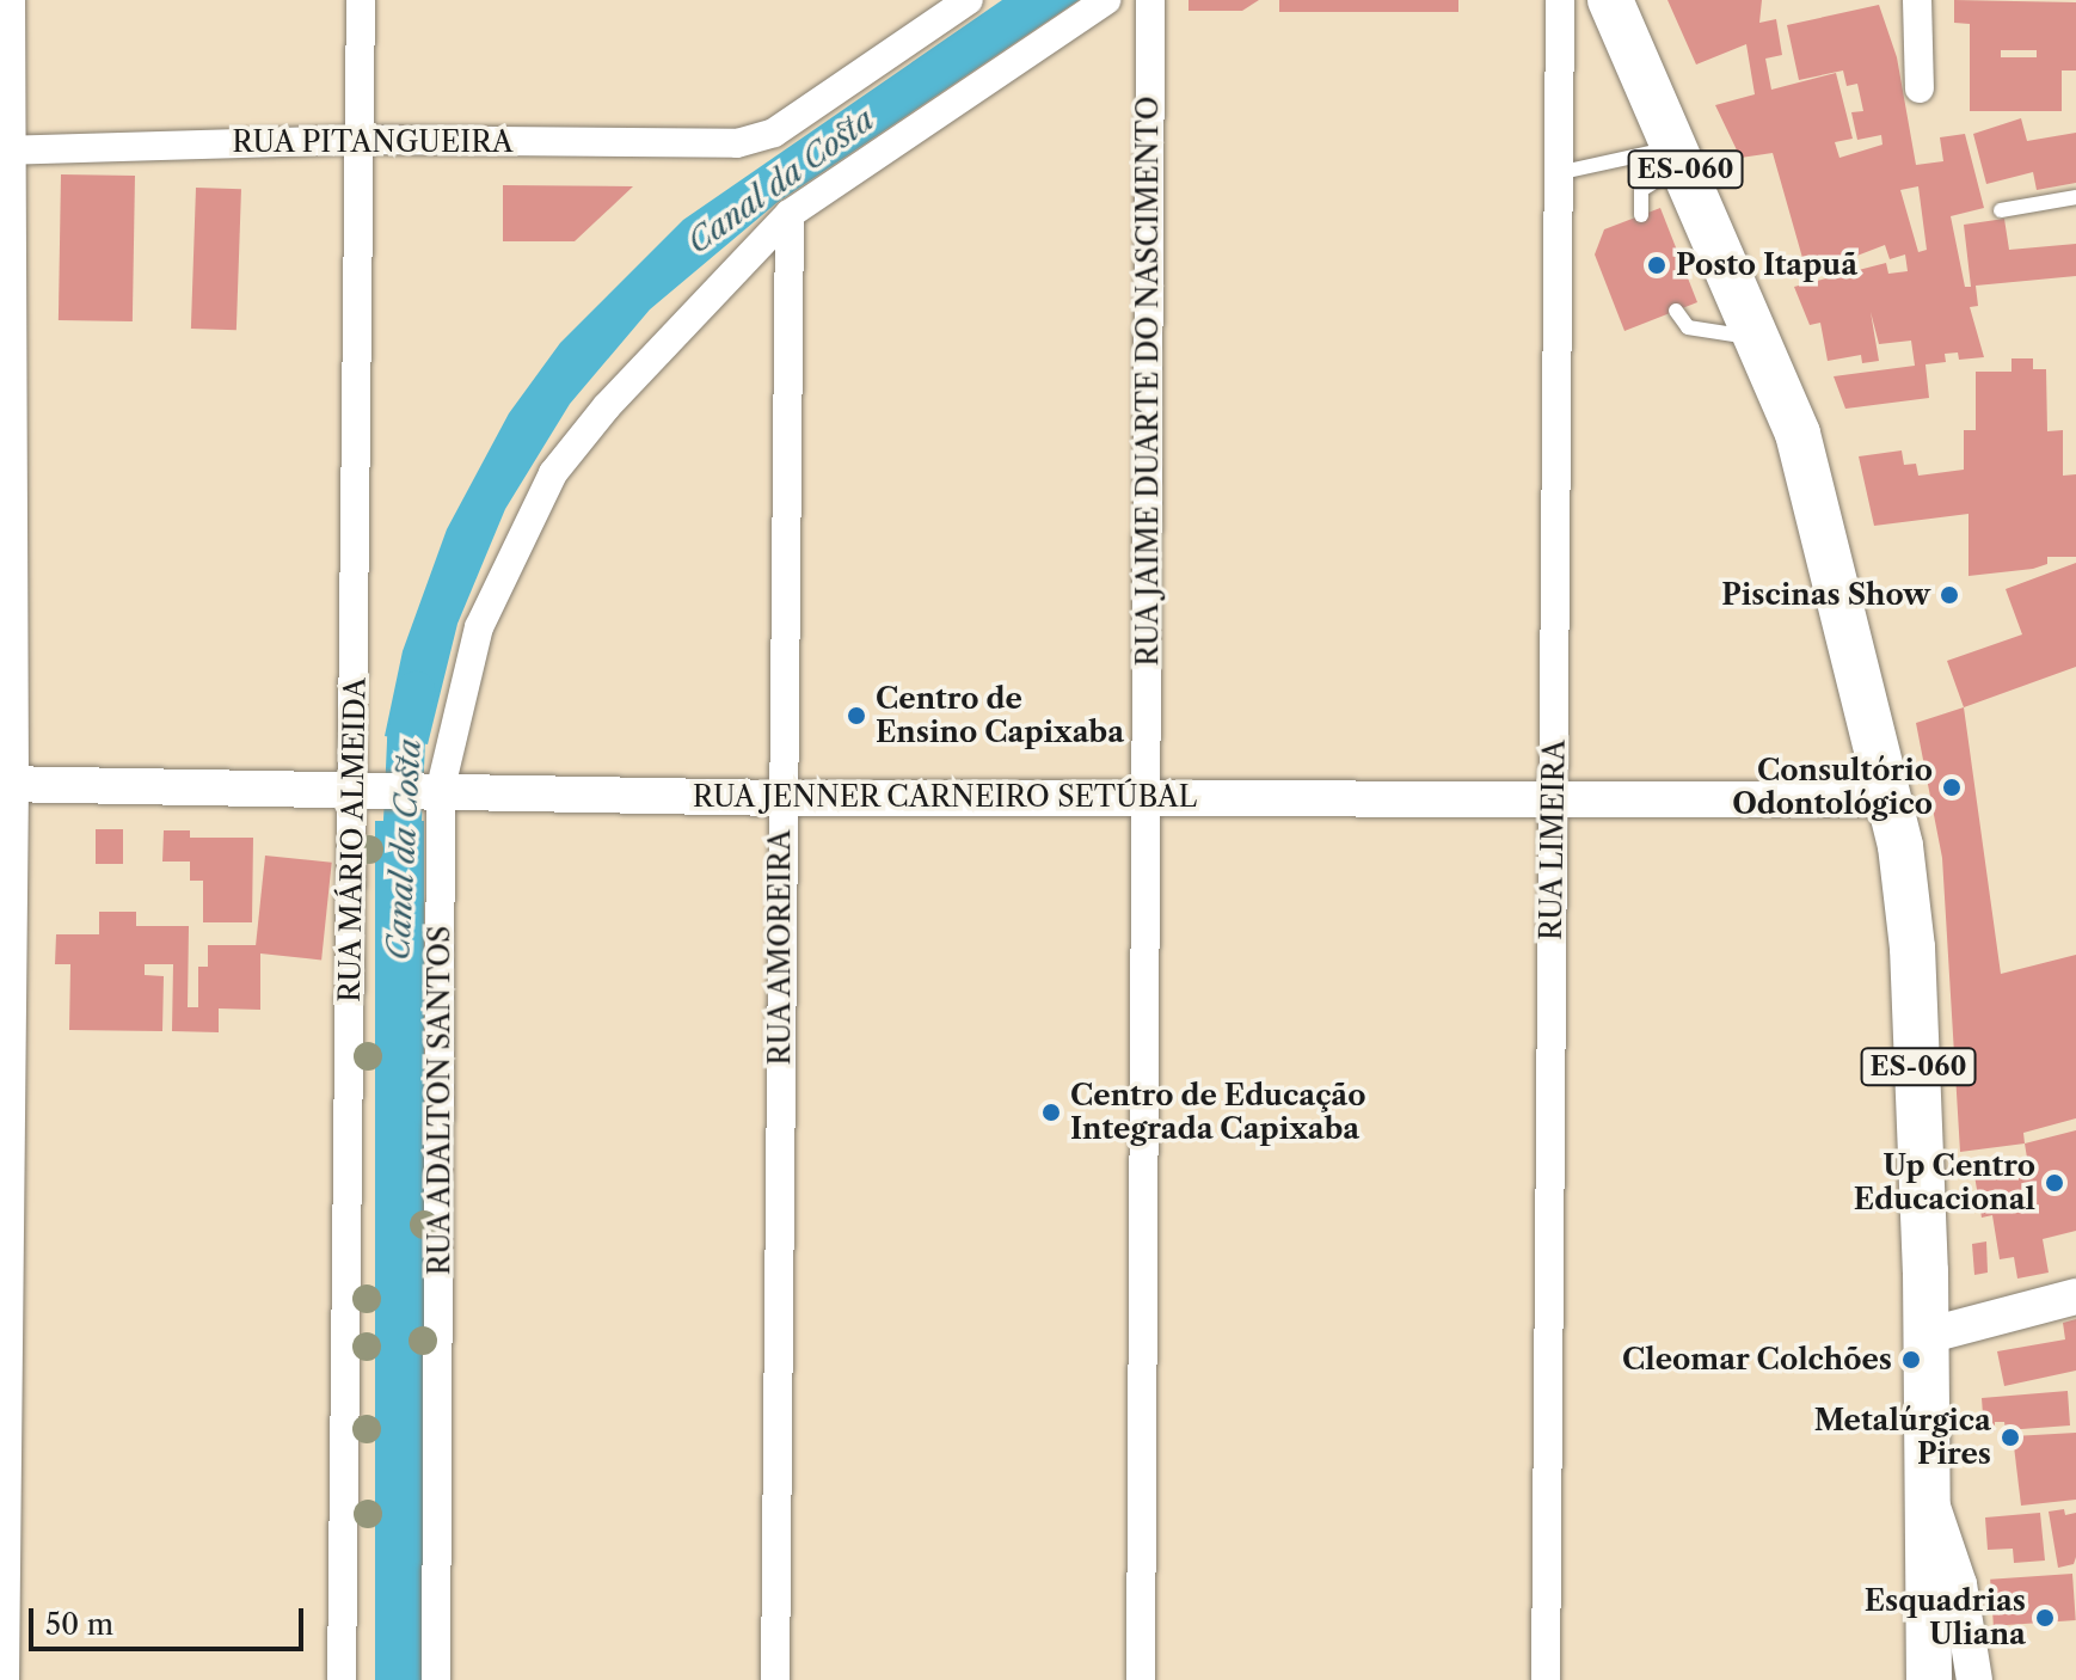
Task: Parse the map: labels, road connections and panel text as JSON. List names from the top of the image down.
{
  "streets": {
    "main road": ["ES-060"],
    "street": [
      "RUA PITANGUEIRA",
      "RUA JAIME DUARTE DO NASCIMENTO",
      "RUA JENNER CARNEIRO SETÚBAL",
      "RUA MÁRIO ALMEIDA",
      "RUA LIMEIRA",
      "RUA AMOREIRA",
      "RUA ADALTON SANTOS"
    ]
  },
  "crossings": [
    ["RUA PITANGUEIRA", "RUA MÁRIO ALMEIDA"],
    ["ES-060", "RUA JENNER CARNEIRO SETÚBAL"],
    ["RUA JAIME DUARTE DO NASCIMENTO", "RUA JENNER CARNEIRO SETÚBAL"],
    ["RUA JENNER CARNEIRO SETÚBAL", "RUA MÁRIO ALMEIDA"],
    ["RUA JENNER CARNEIRO SETÚBAL", "RUA LIMEIRA"],
    ["RUA JENNER CARNEIRO SETÚBAL", "RUA AMOREIRA"],
    ["RUA JENNER CARNEIRO SETÚBAL", "RUA ADALTON SANTOS"],
    ["RUA AMOREIRA", "RUA ADALTON SANTOS"]
  ],
  "water": ["Canal da Costa"],
  "places": [
    "Posto Itapuã",
    "Piscinas Show",
    "Centro de Ensino Capixaba",
    "Consultório Odontológico",
    "Centro de Educação Integrada Capixaba",
    "Up Centro Educacional",
    "Cleomar Colchões",
    "Metalúrgica Pires",
    "Esquadrias Uliana"
  ],
  "scale_bar": "50 m"
}
